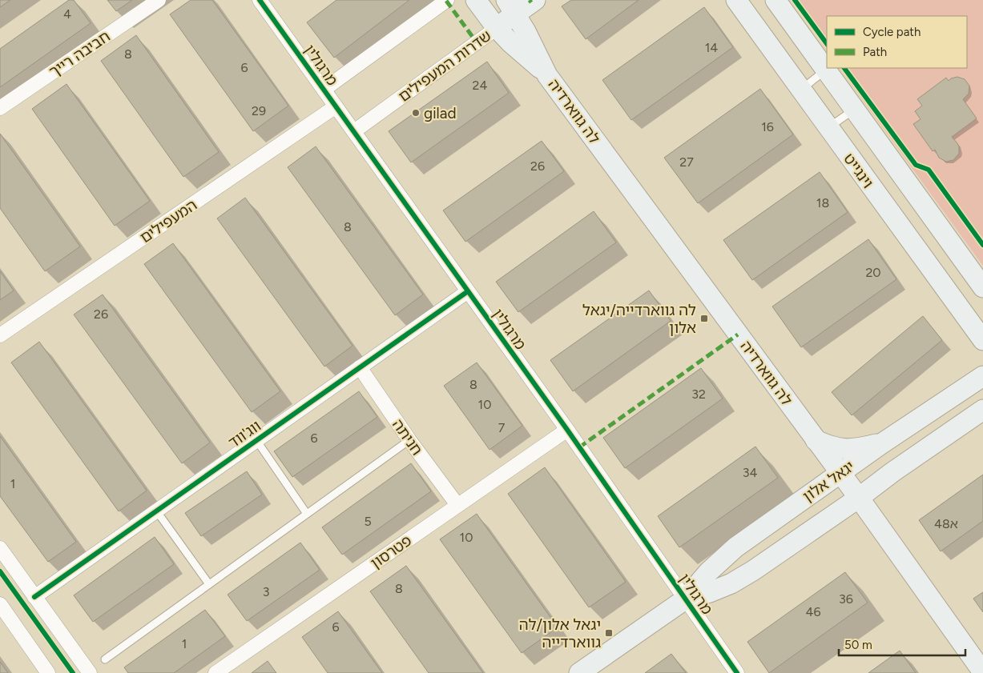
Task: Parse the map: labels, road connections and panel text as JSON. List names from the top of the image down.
{
  "streets": {
    "street": [
      "חביבה רייך",
      "מרגולין",
      "שדרות המעפילים",
      "לה גווארדיה",
      "וינגייט",
      "המעפילים",
      "ווג'ווד",
      "חניתה",
      "יגאל אלון",
      "פטרסון"
    ]
  },
  "crossings": [
    ["מרגולין", "שדרות המעפילים"],
    ["מרגולין", "המעפילים"],
    ["מרגולין", "ווג'ווד"],
    ["מרגולין", "יגאל אלון"],
    ["מרגולין", "פטרסון"],
    ["שדרות המעפילים", "לה גווארדיה"],
    ["לה גווארדיה", "יגאל אלון"],
    ["ווג'ווד", "חניתה"],
    ["חניתה", "פטרסון"]
  ],
  "places": {
    "other": ["gilad"],
    "transit": ["לה גווארדייה/יגאל אלון", "יגאל אלון/לה גווארדייה"]
  },
  "house_numbers": [
    "4",
    "14",
    "8",
    "6",
    "24",
    "29",
    "16",
    "27",
    "26",
    "18",
    "8",
    "20",
    "26",
    "8",
    "32",
    "10",
    "7",
    "6",
    "34",
    "1",
    "5",
    "48א",
    "10",
    "8",
    "3",
    "36",
    "46",
    "6",
    "1"
  ],
  "legend": ["Cycle path", "Path"],
  "scale_bar": "50 m"
}
